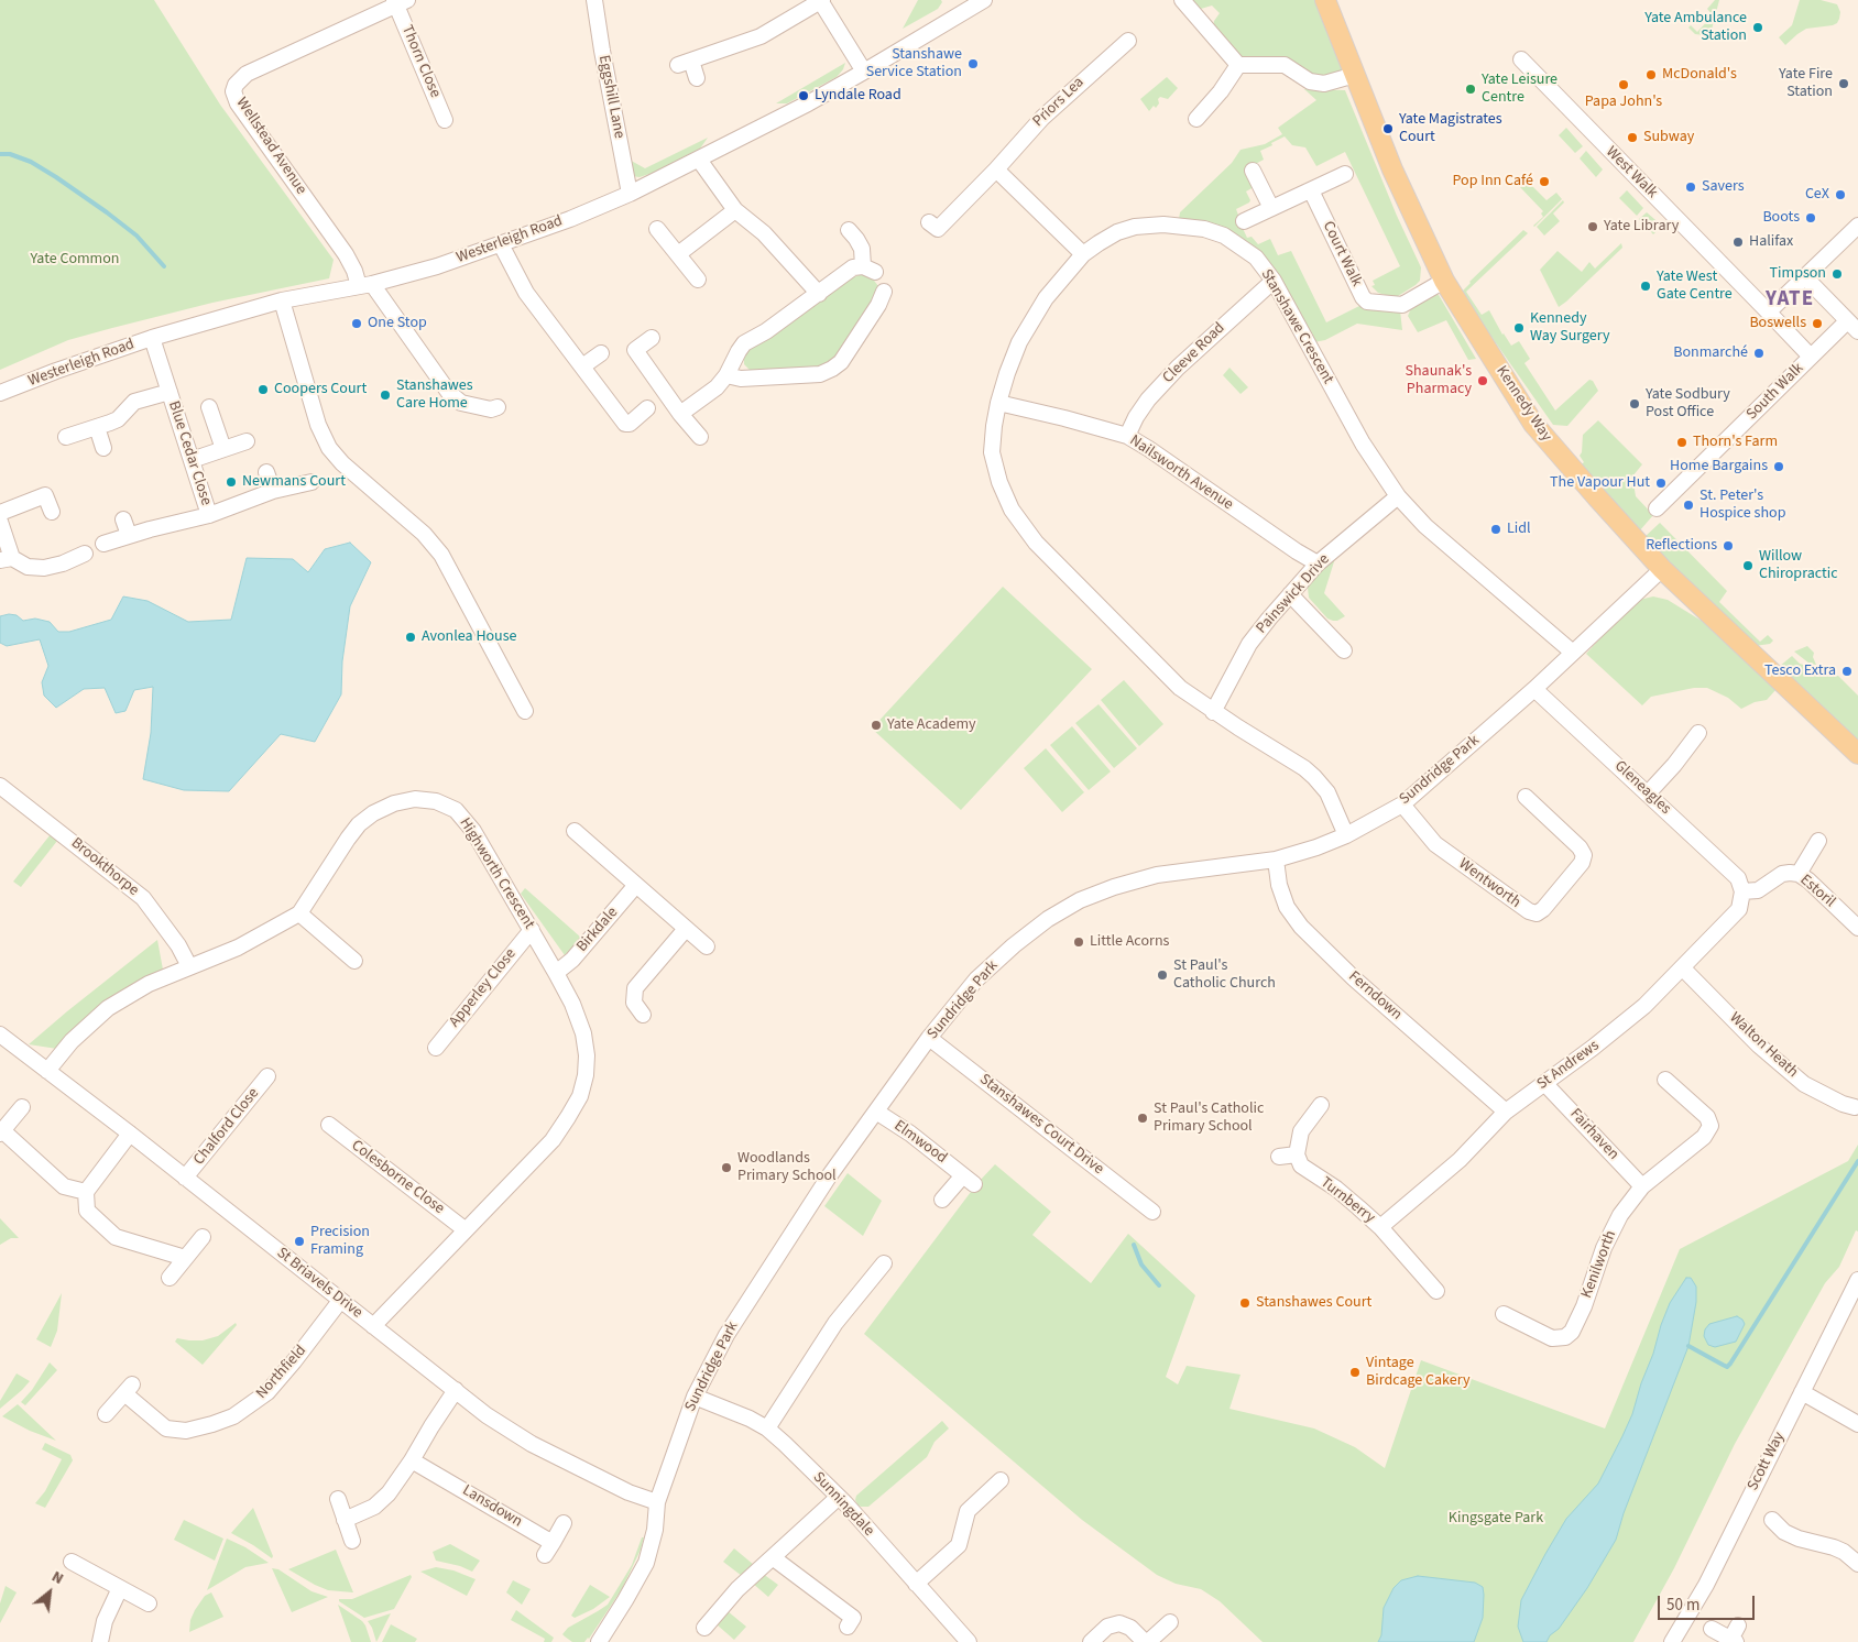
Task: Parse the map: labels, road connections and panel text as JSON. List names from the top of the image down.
{
  "streets": {
    "main road": ["Kennedy Way"],
    "street": [
      "Thorn Close",
      "Eggshill Lane",
      "Priors Lea",
      "Wellstead Avenue",
      "West Walk",
      "Westerleigh Road",
      "Court Walk",
      "Stanshawe Crescent",
      "Cleeve Road",
      "South Walk",
      "Blue Cedar Close",
      "Nailsworth Avenue",
      "Painswick Drive",
      "Sundridge Park",
      "Gleneagles",
      "Brookthorpe",
      "Highworth Crescent",
      "Wentworth",
      "Estoril",
      "Birkdale",
      "Apperley Close",
      "Ferndown",
      "Walton Heath",
      "St Andrews",
      "Stanshawes Court Drive",
      "Chalford Close",
      "Fairhaven",
      "Elmwood",
      "Colesborne Close",
      "Turnberry",
      "Kenilworth",
      "St Briavels Drive",
      "Northfield",
      "Scott Way",
      "Sunningdale",
      "Lansdown"
    ]
  },
  "crossings": [
    ["Thorn Close", "Wellstead Avenue"],
    ["Eggshill Lane", "Westerleigh Road"],
    ["Wellstead Avenue", "Westerleigh Road"],
    ["West Walk", "South Walk"],
    ["Westerleigh Road", "Blue Cedar Close"],
    ["Court Walk", "Kennedy Way"],
    ["Stanshawe Crescent", "Cleeve Road"],
    ["Stanshawe Crescent", "Nailsworth Avenue"],
    ["Stanshawe Crescent", "Painswick Drive"],
    ["Stanshawe Crescent", "Sundridge Park"],
    ["Cleeve Road", "Nailsworth Avenue"],
    ["Kennedy Way", "Sundridge Park"],
    ["Nailsworth Avenue", "Painswick Drive"],
    ["Sundridge Park", "Gleneagles"],
    ["Sundridge Park", "Wentworth"],
    ["Sundridge Park", "Ferndown"],
    ["Sundridge Park", "Stanshawes Court Drive"],
    ["Sundridge Park", "Elmwood"],
    ["Sundridge Park", "St Briavels Drive"],
    ["Sundridge Park", "Sunningdale"],
    ["Gleneagles", "Estoril"],
    ["Gleneagles", "St Andrews"],
    ["Brookthorpe", "Highworth Crescent"],
    ["Highworth Crescent", "Birkdale"],
    ["Highworth Crescent", "Apperley Close"],
    ["Highworth Crescent", "Colesborne Close"],
    ["Highworth Crescent", "St Briavels Drive"],
    ["Estoril", "St Andrews"],
    ["Ferndown", "St Andrews"],
    ["Walton Heath", "St Andrews"],
    ["St Andrews", "Fairhaven"],
    ["St Andrews", "Turnberry"],
    ["Chalford Close", "St Briavels Drive"],
    ["Fairhaven", "Kenilworth"],
    ["St Briavels Drive", "Northfield"]
  ],
  "districts": ["YATE"],
  "parks": ["Yate Common", "Kingsgate Park"],
  "places": [
    "Yate Ambulance Station",
    "Stanshawe Service Station",
    "McDonald's",
    "Yate Fire Station",
    "Papa John's",
    "Yate Leisure Centre",
    "Lyndale Road",
    "Yate Magistrates Court",
    "Subway",
    "Pop Inn Café",
    "Savers",
    "CeX",
    "Boots",
    "Yate Library",
    "Halifax",
    "Timpson",
    "Yate West Gate Centre",
    "One Stop",
    "Boswells",
    "Kennedy Way Surgery",
    "Bonmarché",
    "Shaunak's Pharmacy",
    "Coopers Court",
    "Stanshawes Care Home",
    "Yate Sodbury Post Office",
    "Thorn's Farm",
    "Home Bargains",
    "Newmans Court",
    "The Vapour Hut",
    "St. Peter's Hospice shop",
    "Lidl",
    "Reflections",
    "Willow Chiropractic",
    "Avonlea House",
    "Tesco Extra",
    "Yate Academy",
    "Little Acorns",
    "St Paul's Catholic Church",
    "St Paul's Catholic Primary School",
    "Woodlands Primary School",
    "Precision Framing",
    "Stanshawes Court",
    "Vintage Birdcage Cakery"
  ],
  "scale_bar": "50 m",
  "north": "top right"
}
